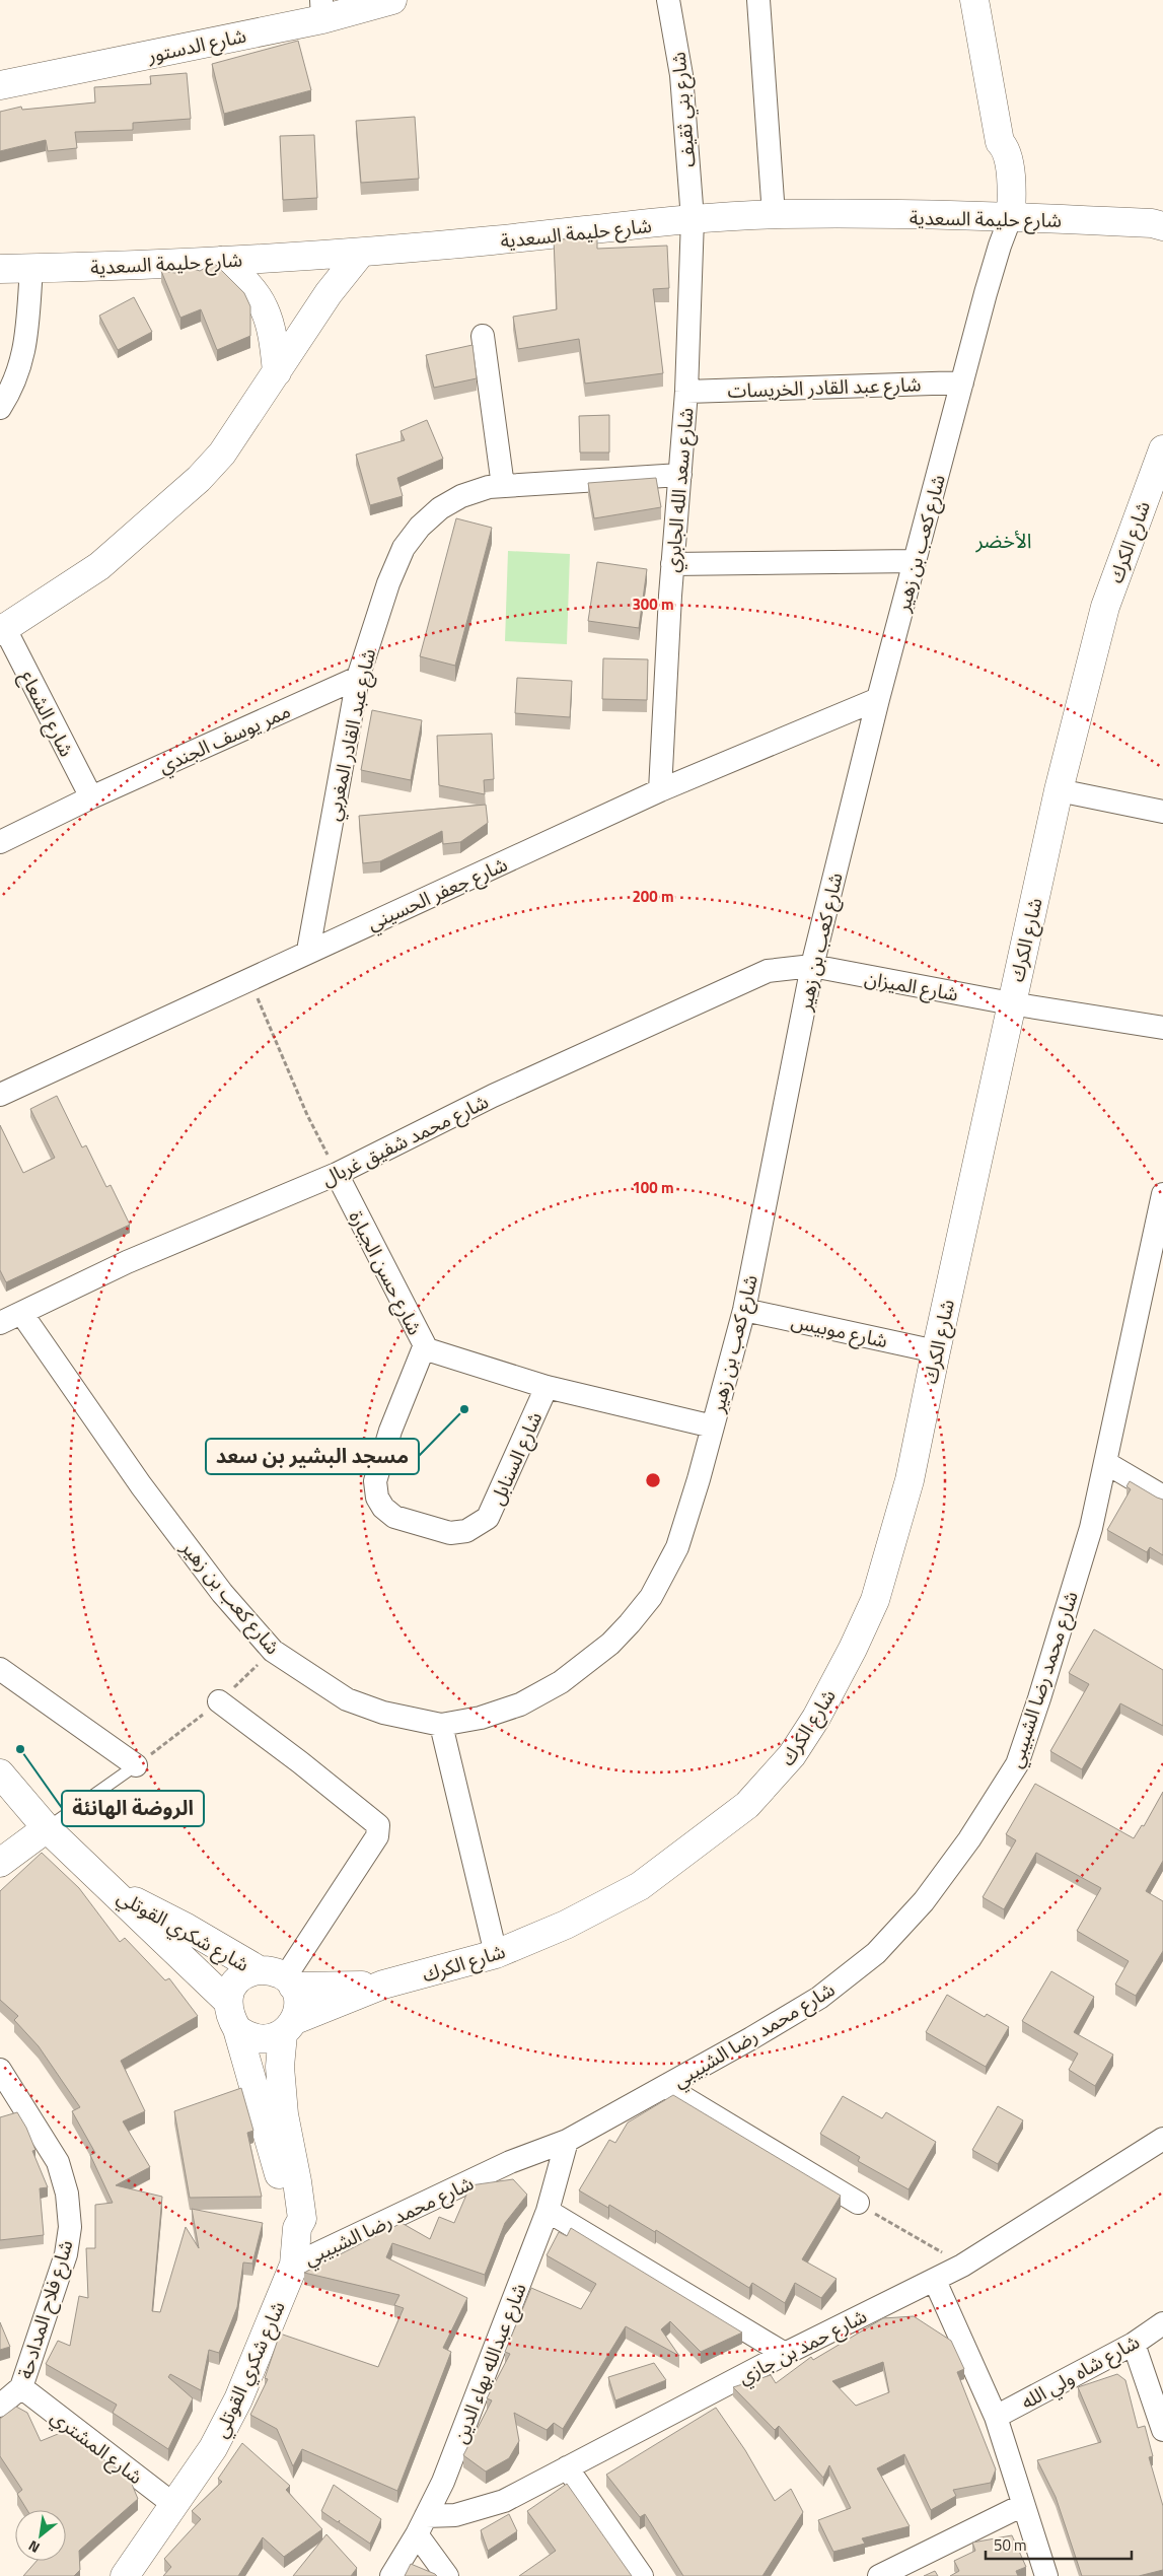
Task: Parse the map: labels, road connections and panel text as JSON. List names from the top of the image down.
{
  "streets": {
    "street": [
      "شارع الدستور",
      "شارع بني ثقيف",
      "شارع حليمة السعدية",
      "شارع عبد القادر الخريسات",
      "شارع سعد الله الجابري",
      "شارع الكرك",
      "شارع كعب بن زهير",
      "شارع الشعاع",
      "شارع عبد القادر المغربي",
      "ممر يوسف الجندي",
      "شارع جعفر الحسيني",
      "شارع الميزان",
      "شارع محمد شفيق غربال",
      "شارع حسن الجبارة",
      "شارع موبيس",
      "شارع السنابل",
      "شارع محمد رضا الشبيبي",
      "شارع شكري القوتلي",
      "شارع فلاح المدادحة",
      "شارع حمد بن جازي",
      "شارع عبدالله بهاء الدين",
      "شارع شاه ولي الله",
      "شارع المشتري"
    ]
  },
  "crossings": [
    ["شارع بني ثقيف", "شارع حليمة السعدية"],
    ["شارع بني ثقيف", "شارع سعد الله الجابري"],
    ["شارع حليمة السعدية", "شارع سعد الله الجابري"],
    ["شارع حليمة السعدية", "شارع كعب بن زهير"],
    ["شارع عبد القادر الخريسات", "شارع سعد الله الجابري"],
    ["شارع عبد القادر الخريسات", "شارع كعب بن زهير"],
    ["شارع سعد الله الجابري", "شارع عبد القادر المغربي"],
    ["شارع سعد الله الجابري", "شارع جعفر الحسيني"],
    ["شارع الكرك", "شارع الميزان"],
    ["شارع الكرك", "شارع موبيس"],
    ["شارع الكرك", "شارع شكري القوتلي"],
    ["شارع كعب بن زهير", "شارع جعفر الحسيني"],
    ["شارع كعب بن زهير", "شارع الميزان"],
    ["شارع كعب بن زهير", "شارع محمد شفيق غربال"],
    ["شارع كعب بن زهير", "شارع حسن الجبارة"],
    ["شارع كعب بن زهير", "شارع موبيس"],
    ["شارع الشعاع", "ممر يوسف الجندي"],
    ["شارع عبد القادر المغربي", "ممر يوسف الجندي"],
    ["شارع عبد القادر المغربي", "شارع جعفر الحسيني"],
    ["شارع الميزان", "شارع محمد شفيق غربال"],
    ["شارع محمد شفيق غربال", "شارع حسن الجبارة"],
    ["شارع حسن الجبارة", "شارع السنابل"],
    ["شارع محمد رضا الشبيبي", "شارع شكري القوتلي"],
    ["شارع محمد رضا الشبيبي", "شارع عبدالله بهاء الدين"],
    ["شارع شكري القوتلي", "شارع المشتري"],
    ["شارع فلاح المدادحة", "شارع المشتري"],
    ["شارع حمد بن جازي", "شارع عبدالله بهاء الدين"]
  ],
  "districts": ["الأخضر"],
  "places": ["مسجد البشير بن سعد", "الروضة الهانئة"],
  "scale_bar": "50 m",
  "north": "bottom left",
  "rings": ["300 m", "200 m", "100 m"]
}
